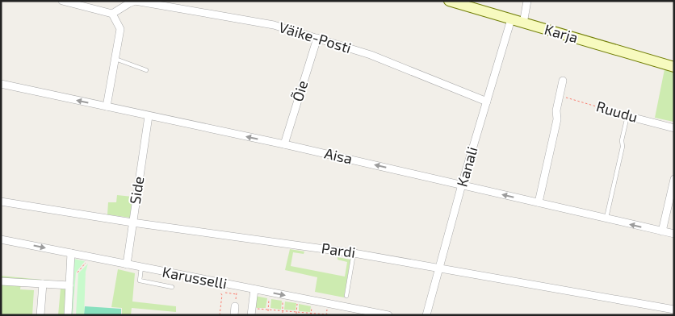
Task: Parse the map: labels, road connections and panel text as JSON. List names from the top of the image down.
{
  "streets": {
    "street": [
      "Karja",
      "Väike-Posti",
      "Õie",
      "Ruudu",
      "Aisa",
      "Kanali",
      "Side",
      "Pardi",
      "Karusselli"
    ]
  },
  "crossings": [
    ["Karja", "Kanali"],
    ["Väike-Posti", "Õie"],
    ["Väike-Posti", "Kanali"],
    ["Õie", "Aisa"],
    ["Aisa", "Kanali"],
    ["Aisa", "Side"],
    ["Kanali", "Pardi"],
    ["Side", "Pardi"],
    ["Side", "Karusselli"]
  ],
  "one_way": ["Aisa"]
}
